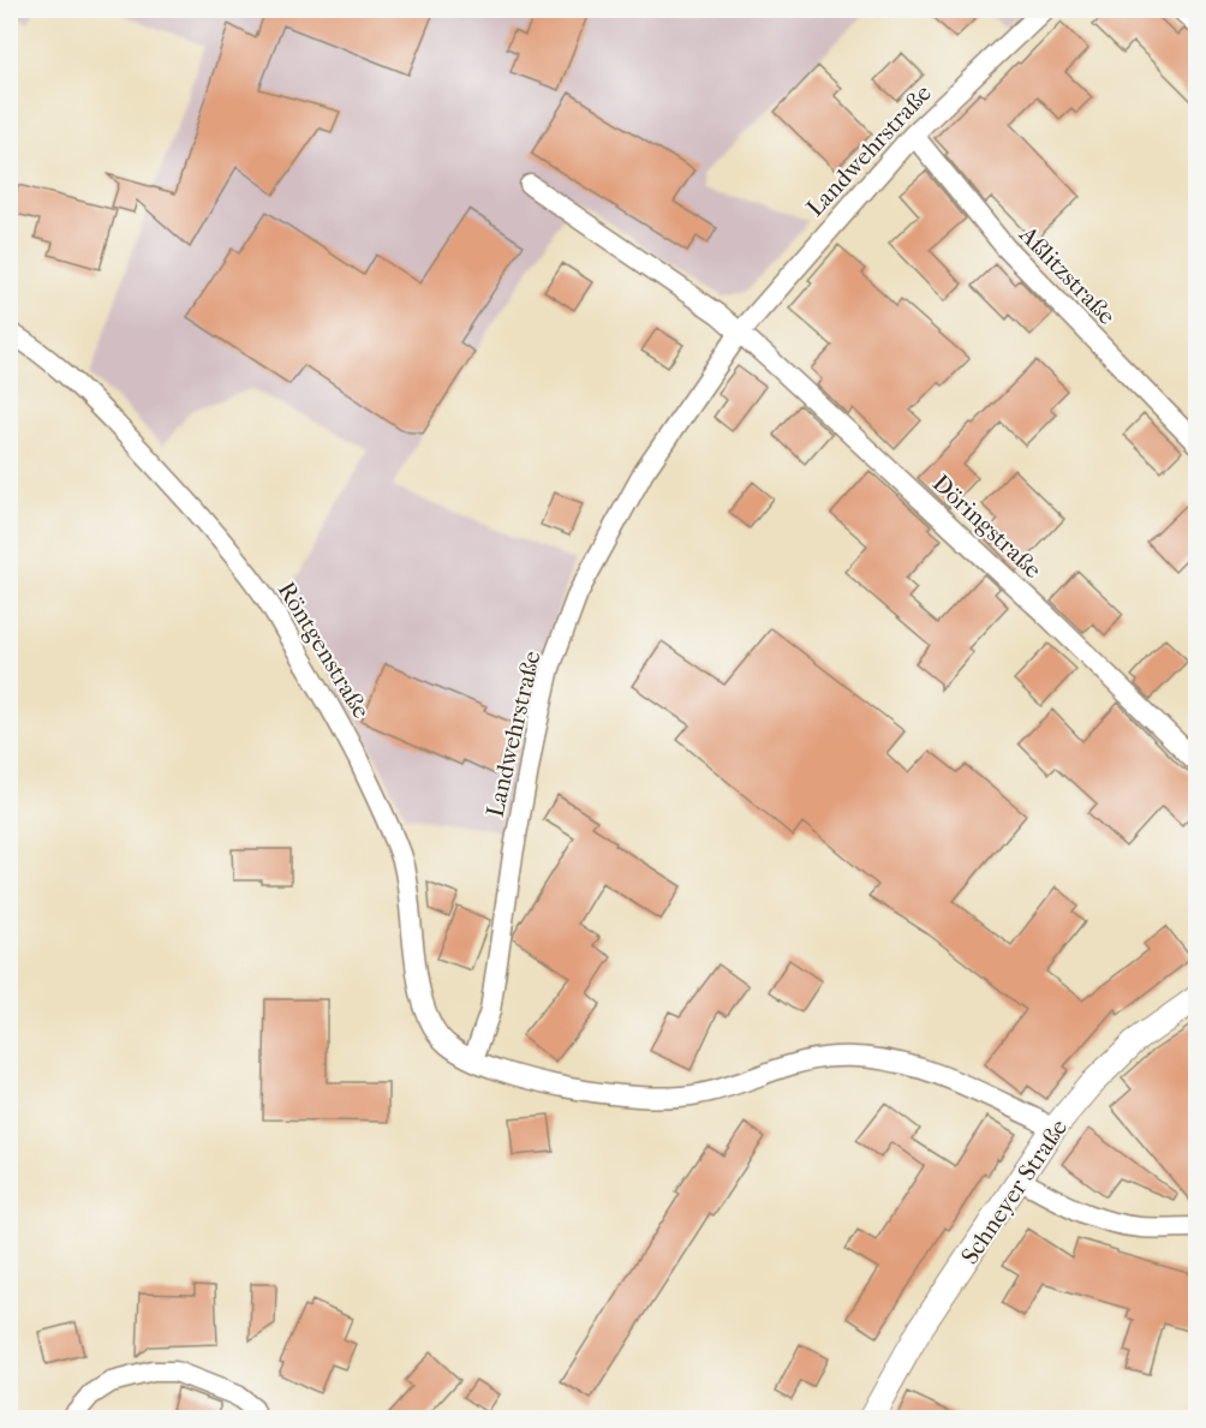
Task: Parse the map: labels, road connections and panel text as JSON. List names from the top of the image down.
{
  "streets": {
    "street": [
      "Landwehrstraße",
      "Aßlitzstraße",
      "Döringstraße",
      "Röntgenstraße",
      "Schneyer Straße"
    ]
  },
  "crossings": [
    ["Landwehrstraße", "Aßlitzstraße"],
    ["Landwehrstraße", "Döringstraße"],
    ["Landwehrstraße", "Röntgenstraße"],
    ["Röntgenstraße", "Schneyer Straße"]
  ]
}
